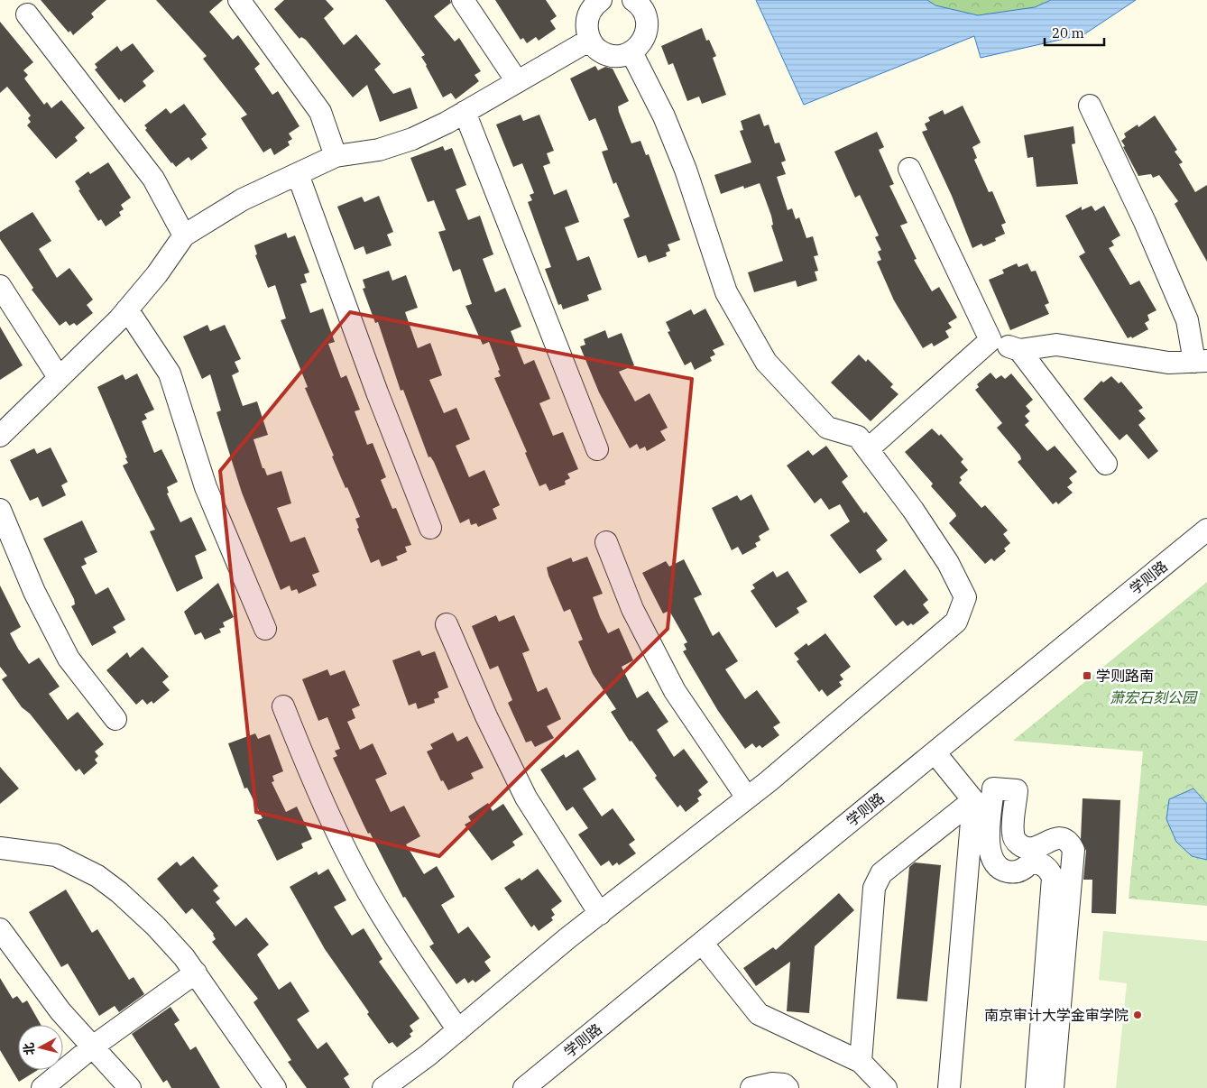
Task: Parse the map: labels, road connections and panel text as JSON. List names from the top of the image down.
{
  "streets": {
    "street": ["学则路"]
  },
  "parks": ["萧宏石刻公园"],
  "places": {
    "transit": ["学则路南"],
    "other": ["南京审计大学金审学院"]
  },
  "scale_bar": "20 m",
  "north": "left"
}
